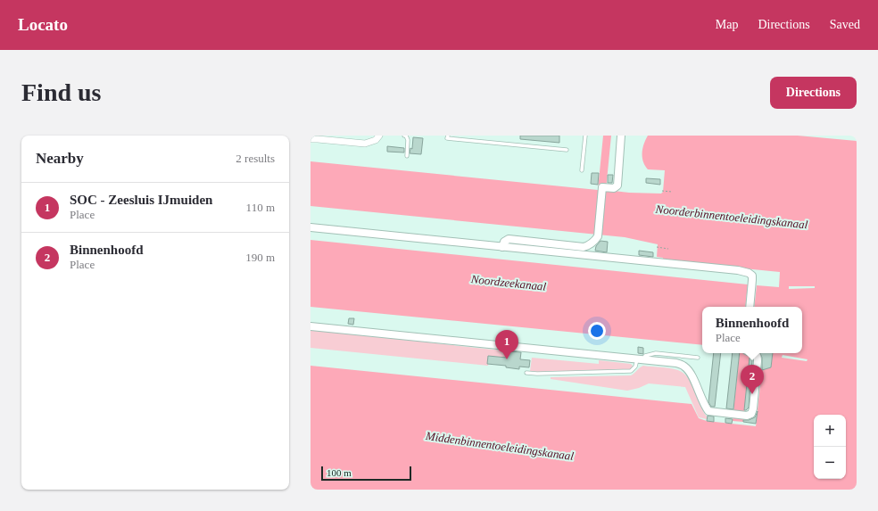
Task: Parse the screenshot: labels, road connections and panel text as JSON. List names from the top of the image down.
{
  "water": ["Noorderbinnentoeleidingskanaal", "Noordzeekanaal", "Middenbinnentoeleidingskanaal"],
  "scale_bar": "100 m",
  "page": {
    "header": "Locato",
    "nav": ["Map", "Directions", "Saved"],
    "buttons": "Directions",
    "title": "Find us",
    "heading": ["Nearby", "2 results"],
    "list": [
      {
        "mark": "1",
        "name": "SOC - Zeesluis IJmuiden",
        "note": "Place",
        "value": "110 m"
      },
      {
        "mark": "2",
        "name": "Binnenhoofd",
        "note": "Place",
        "value": "190 m"
      }
    ],
    "popup": ["Binnenhoofd", "Place"],
    "pins": ["1", "2"],
    "map_buttons": ["+", "−"],
    "scale": "100 m"
  }
}
